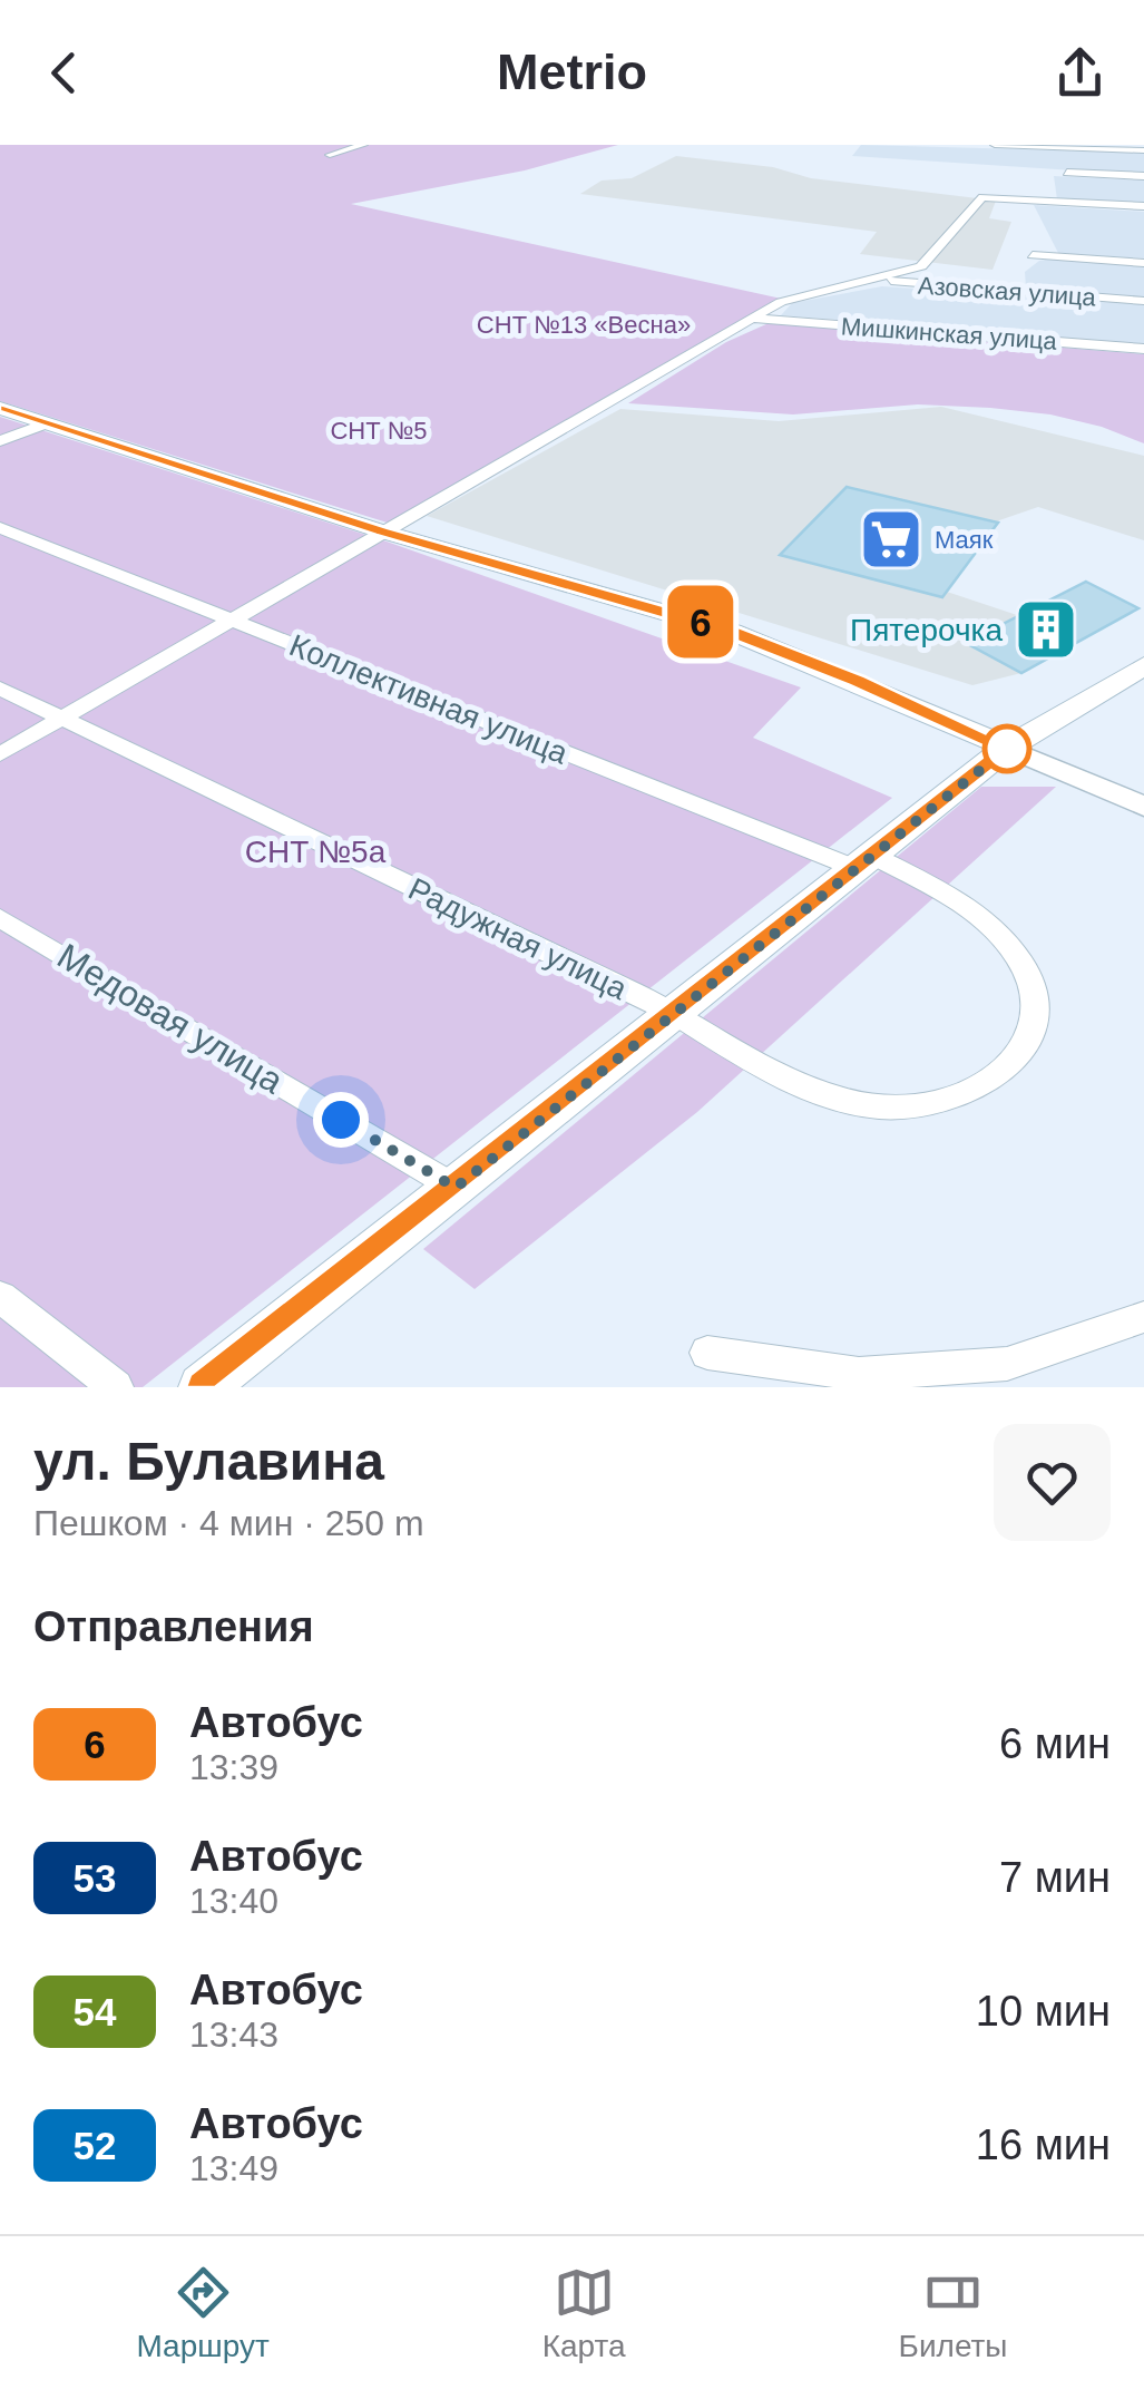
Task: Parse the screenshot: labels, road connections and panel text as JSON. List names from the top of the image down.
{
  "streets": {
    "street": [
      "Азовская улица",
      "Мишкинская улица",
      "Коллективная улица",
      "Радужная улица",
      "Медовая улица"
    ]
  },
  "crossings": [
    ["Коллективная улица", "Радужная улица"]
  ],
  "parks": ["СНТ №13 «Весна»", "СНТ №5", "СНТ №5а"],
  "places": {
    "supermarket": ["Маяк"],
    "building": ["Пятерочка"]
  },
  "lines": ["bus line 6"],
  "page": {
    "header": "Metrio",
    "on_map": "6",
    "heading": [
      ["ул. Булавина", "Пешком · 4 мин · 250 m"],
      "Отправления"
    ],
    "list": [
      {
        "mark": "6",
        "name": "Автобус",
        "note": "13:39",
        "value": "6 мин"
      },
      {
        "mark": "53",
        "name": "Автобус",
        "note": "13:40",
        "value": "7 мин"
      },
      {
        "mark": "54",
        "name": "Автобус",
        "note": "13:43",
        "value": "10 мин"
      },
      {
        "mark": "52",
        "name": "Автобус",
        "note": "13:49",
        "value": "16 мин"
      }
    ],
    "tabs": ["Маршрут", "Карта", "Билеты"]
  }
}
